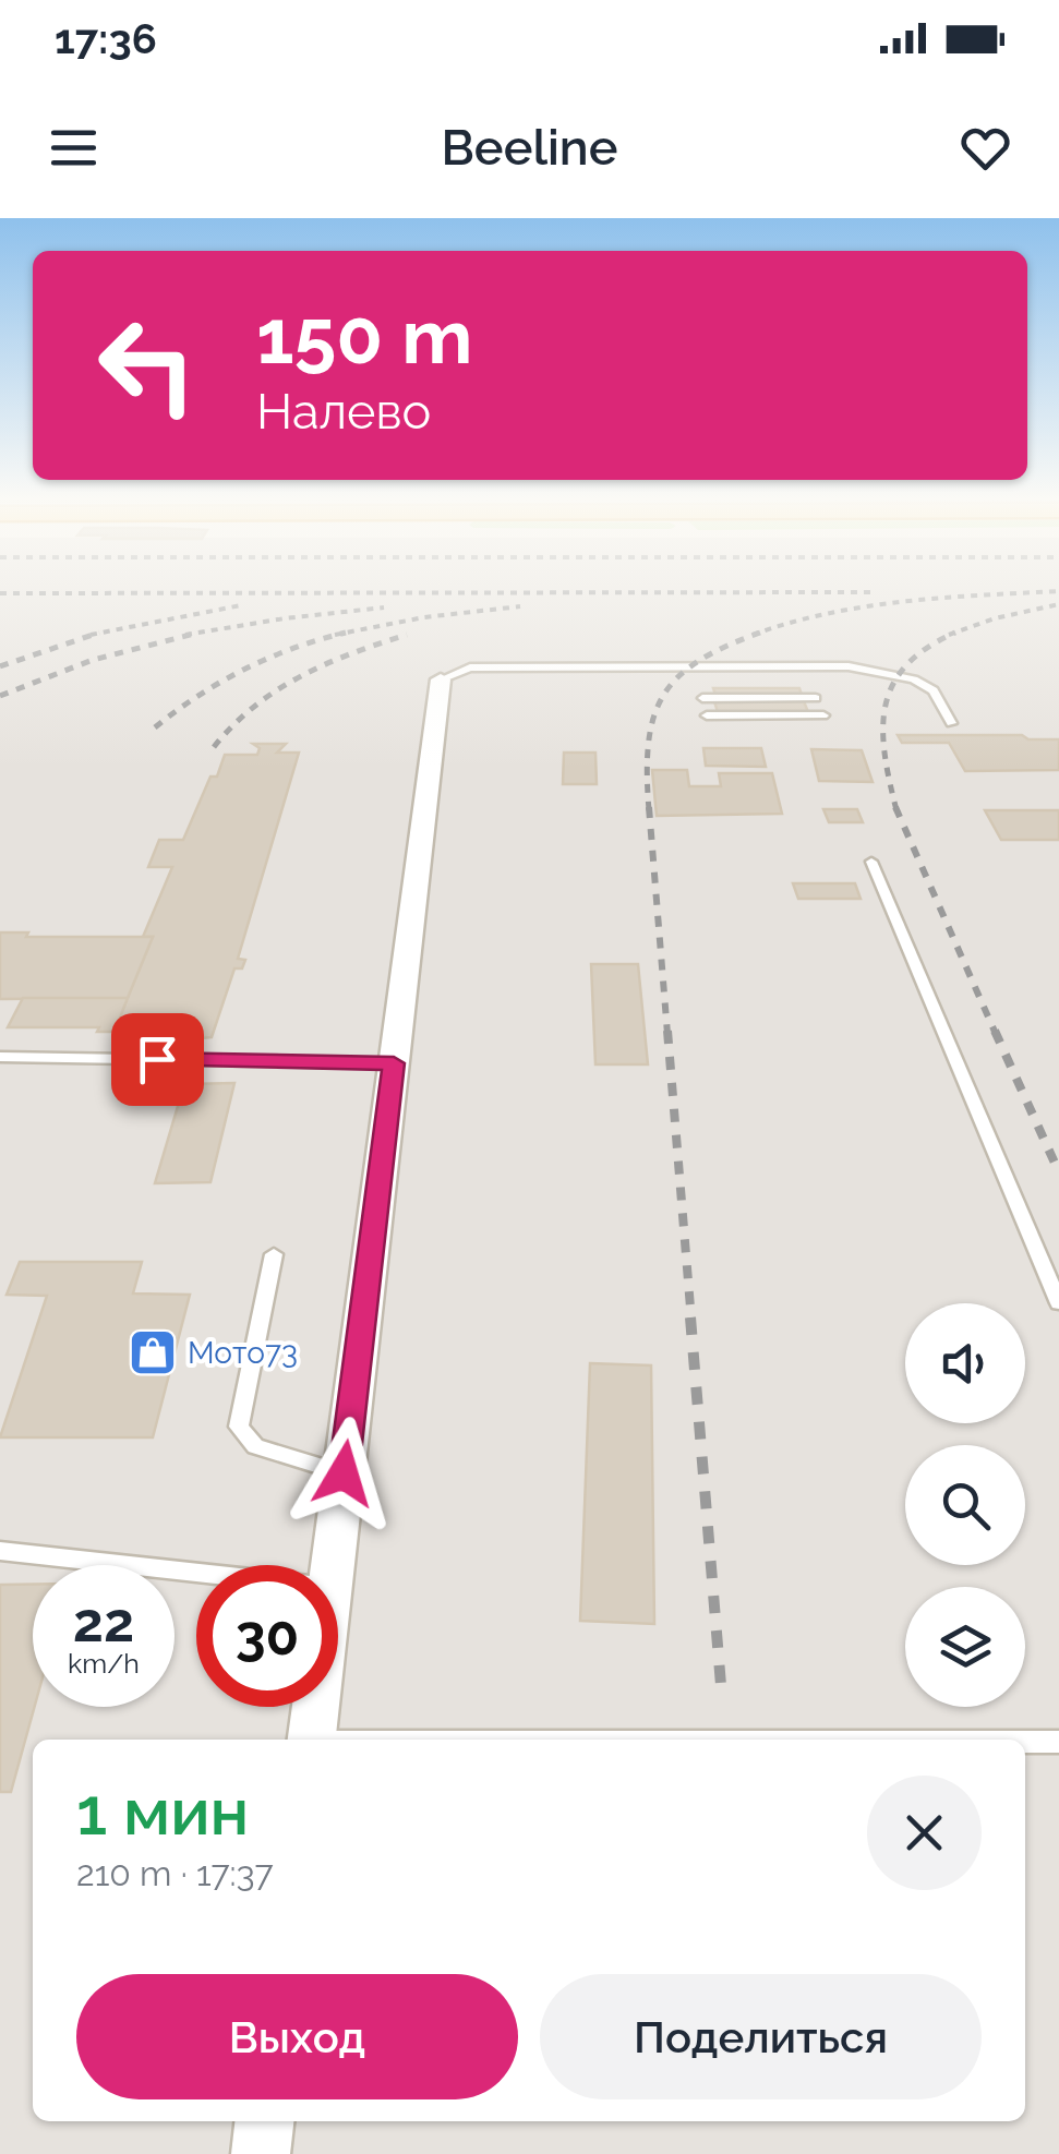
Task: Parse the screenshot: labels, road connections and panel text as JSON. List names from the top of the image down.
{
  "places": {
    "shop": ["Мото73"]
  },
  "page": {
    "status": "17:36",
    "header": "Beeline",
    "turn": ["150 m", "Налево"],
    "speed": "22 km/h",
    "limit": "30",
    "heading": ["1 мин", "210 m · 17:37"],
    "buttons": ["Выход", "Поделиться"]
  }
}
